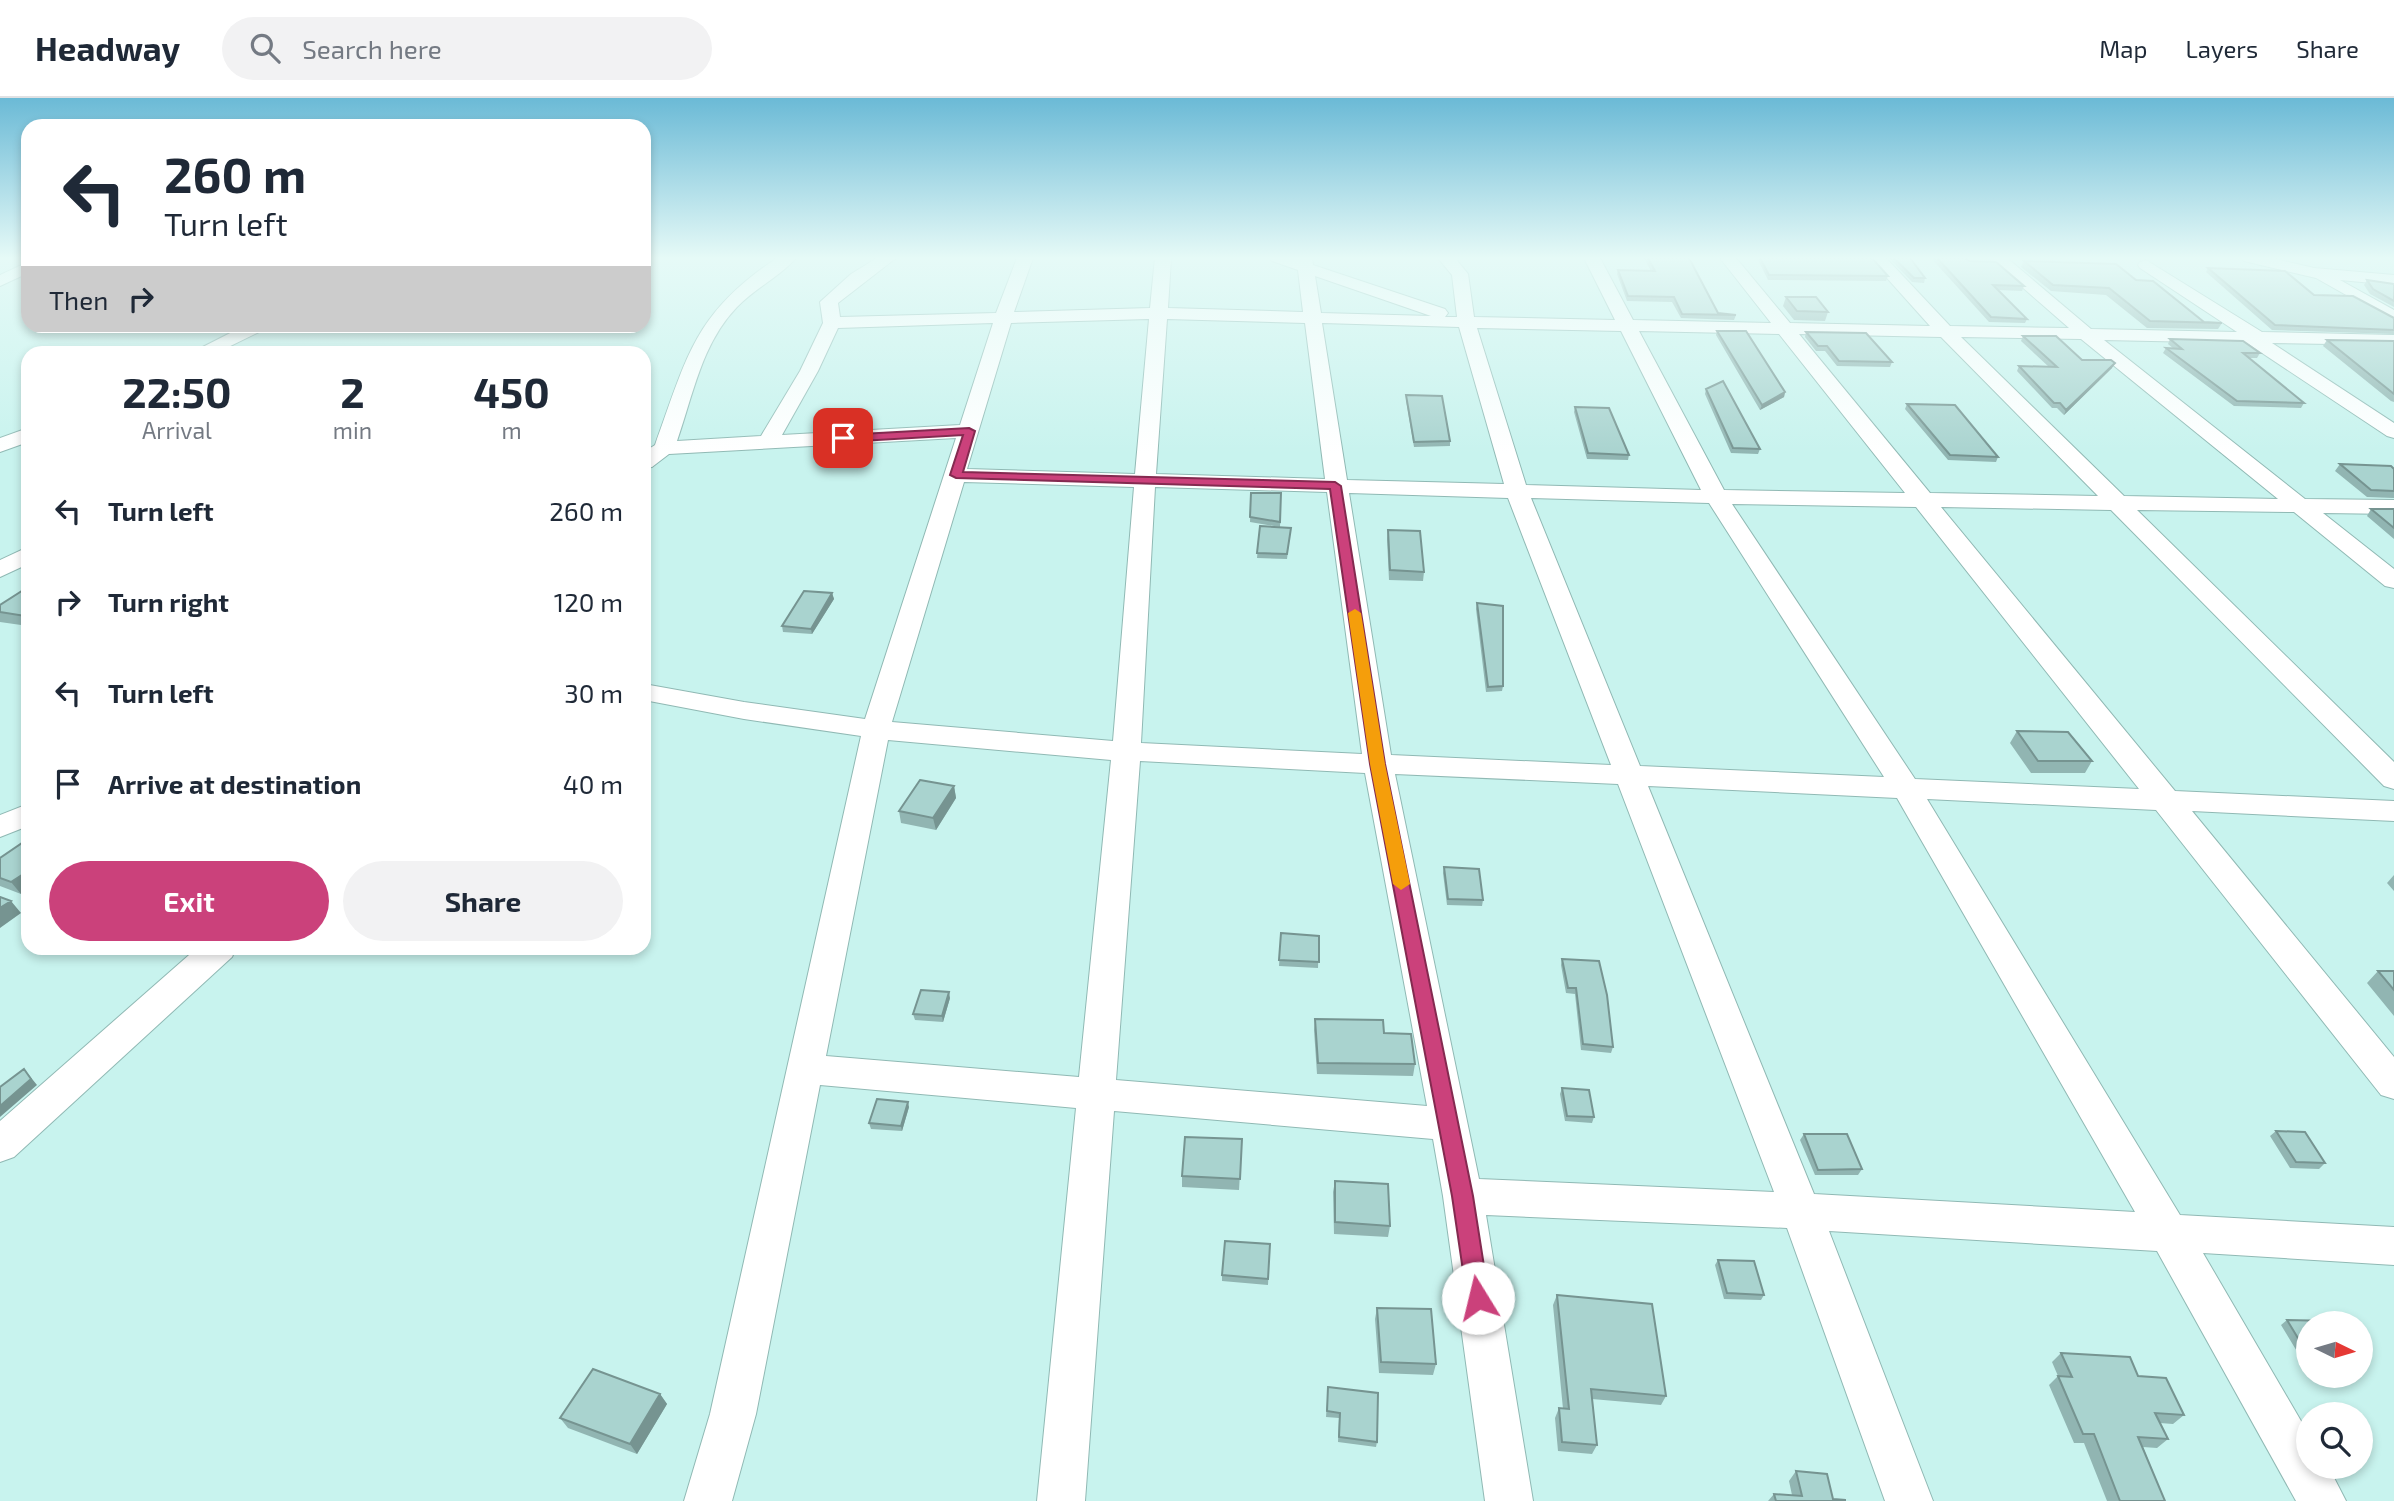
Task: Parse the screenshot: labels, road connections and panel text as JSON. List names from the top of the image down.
{
  "north": "right",
  "page": {
    "header": "Headway",
    "search": "Search here",
    "nav": ["Map", "Layers", "Share"],
    "turn": ["260 m", "Turn left"],
    "then": "Then",
    "eta": [
      "22:50",
      "Arrival",
      "2",
      "min",
      "450",
      "m"
    ],
    "list": [
      {
        "name": "Turn left",
        "value": "260 m"
      },
      {
        "name": "Turn right",
        "value": "120 m"
      },
      {
        "name": "Turn left",
        "value": "30 m"
      },
      {
        "name": "Arrive at destination",
        "value": "40 m"
      }
    ],
    "buttons": ["Exit", "Share"]
  }
}
